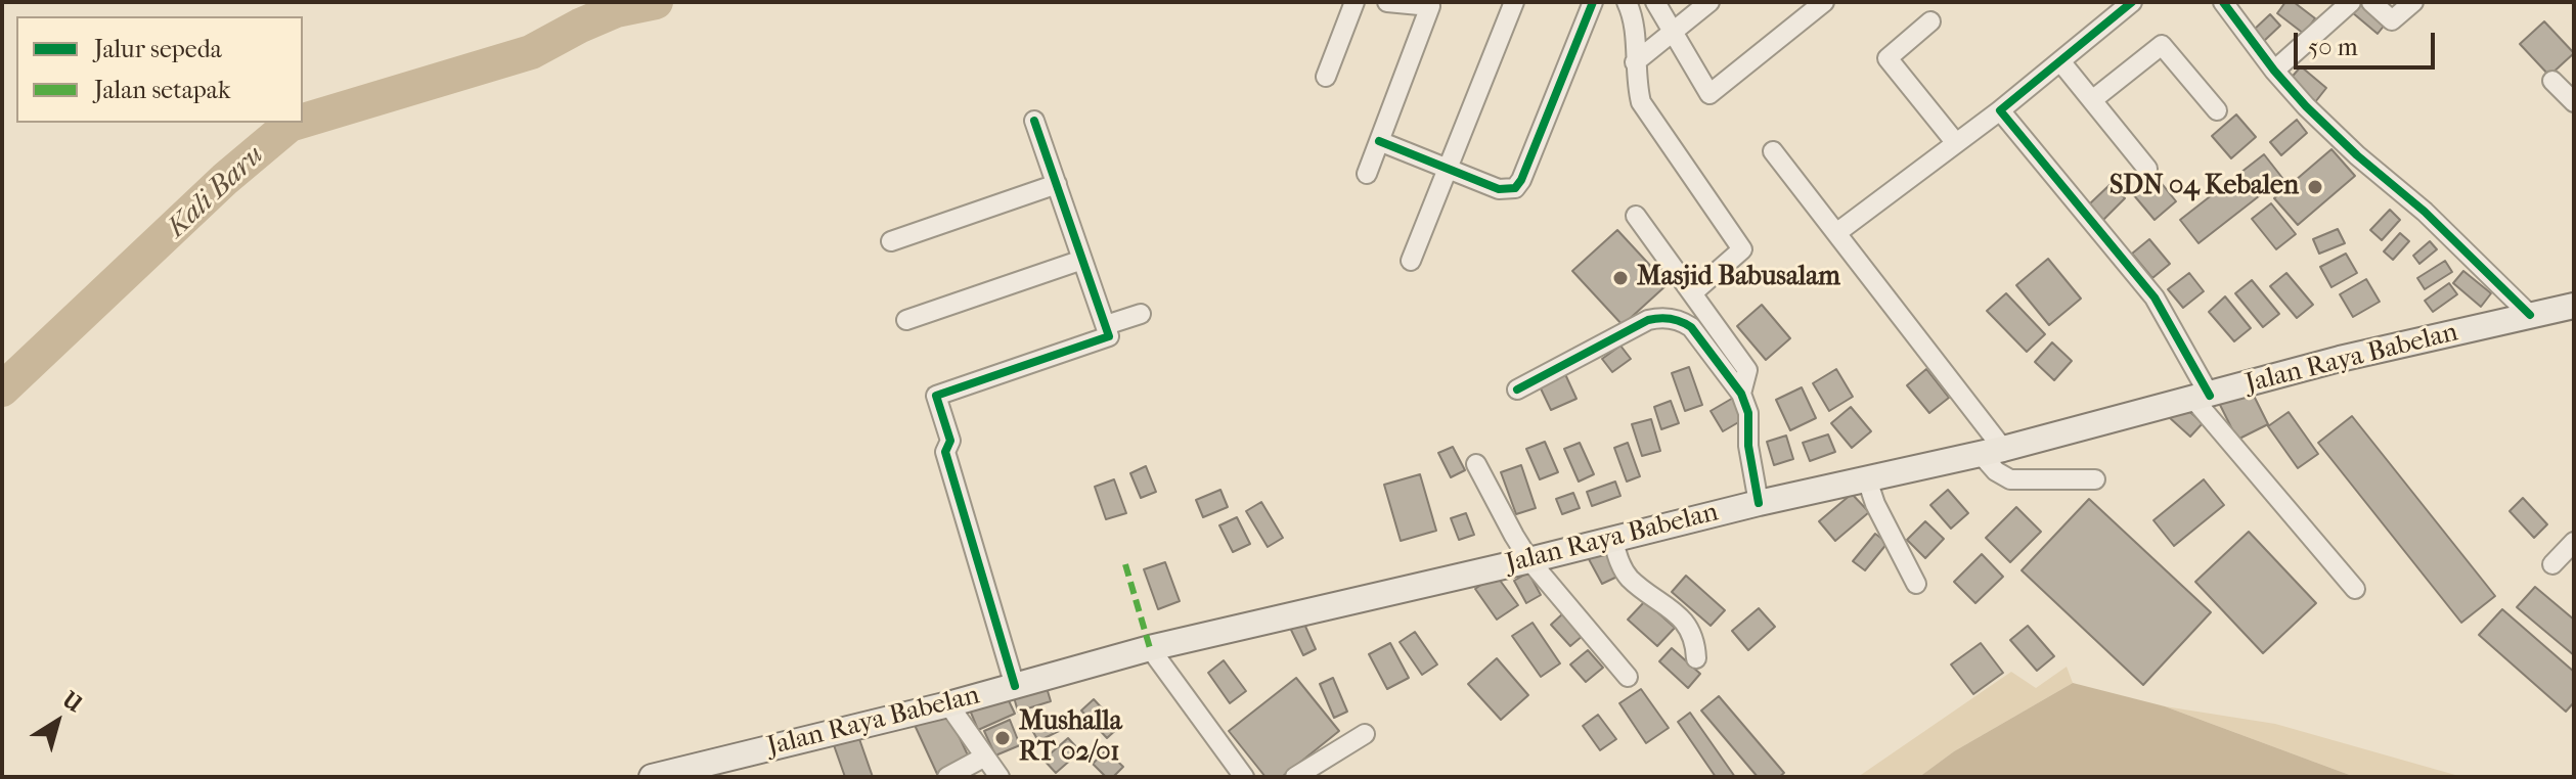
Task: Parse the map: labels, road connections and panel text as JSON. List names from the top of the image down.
{
  "streets": {
    "main road": ["Jalan Raya Babelan"]
  },
  "water": ["Kali Baru"],
  "places": ["SDN 04 Kebalen", "Masjid Babusalam", "Mushalla RT 02/01"],
  "legend": ["Jalur sepeda", "Jalan setapak"],
  "scale_bar": "50 m",
  "north": "top right"
}
